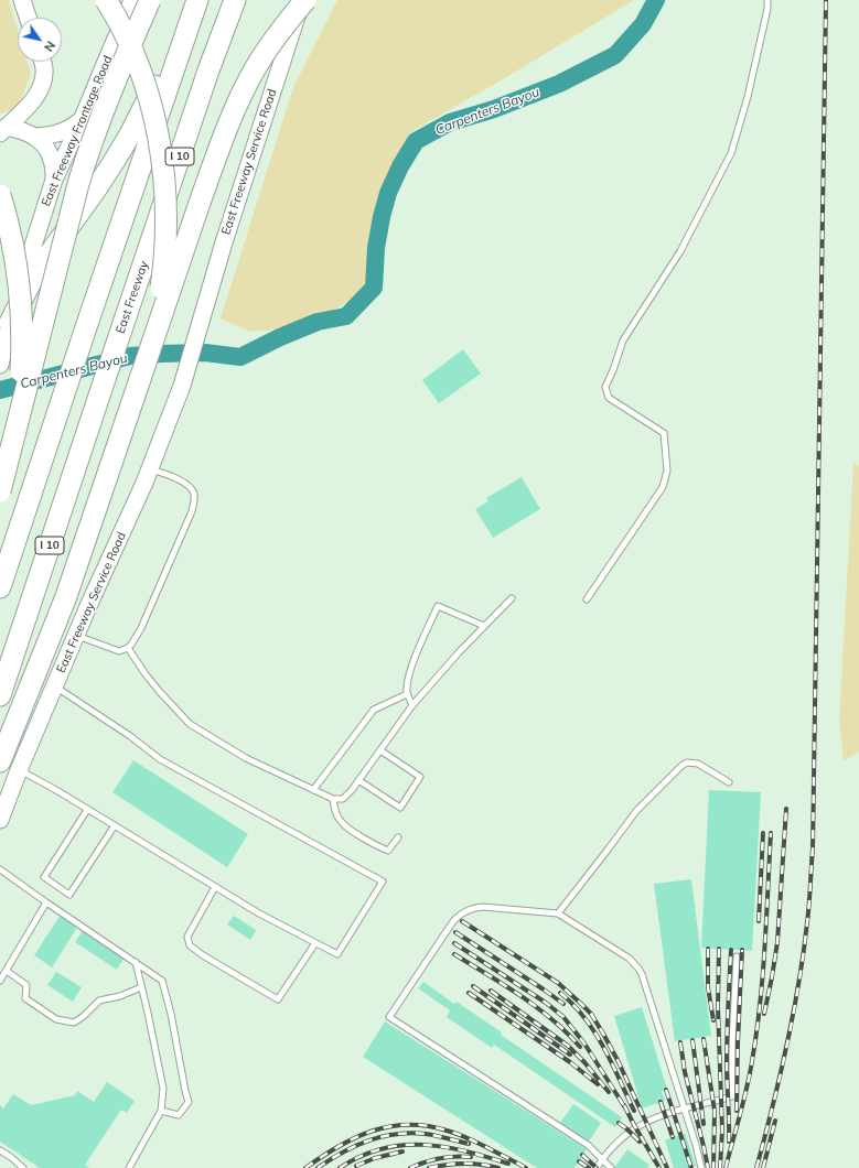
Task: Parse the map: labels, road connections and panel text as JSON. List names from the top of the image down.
{
  "streets": {
    "highway": ["I 10", "East Freeway"],
    "main road": ["East Freeway Frontage Road", "East Freeway Service Road"]
  },
  "water": ["Carpenters Bayou"],
  "north": "bottom right"
}
